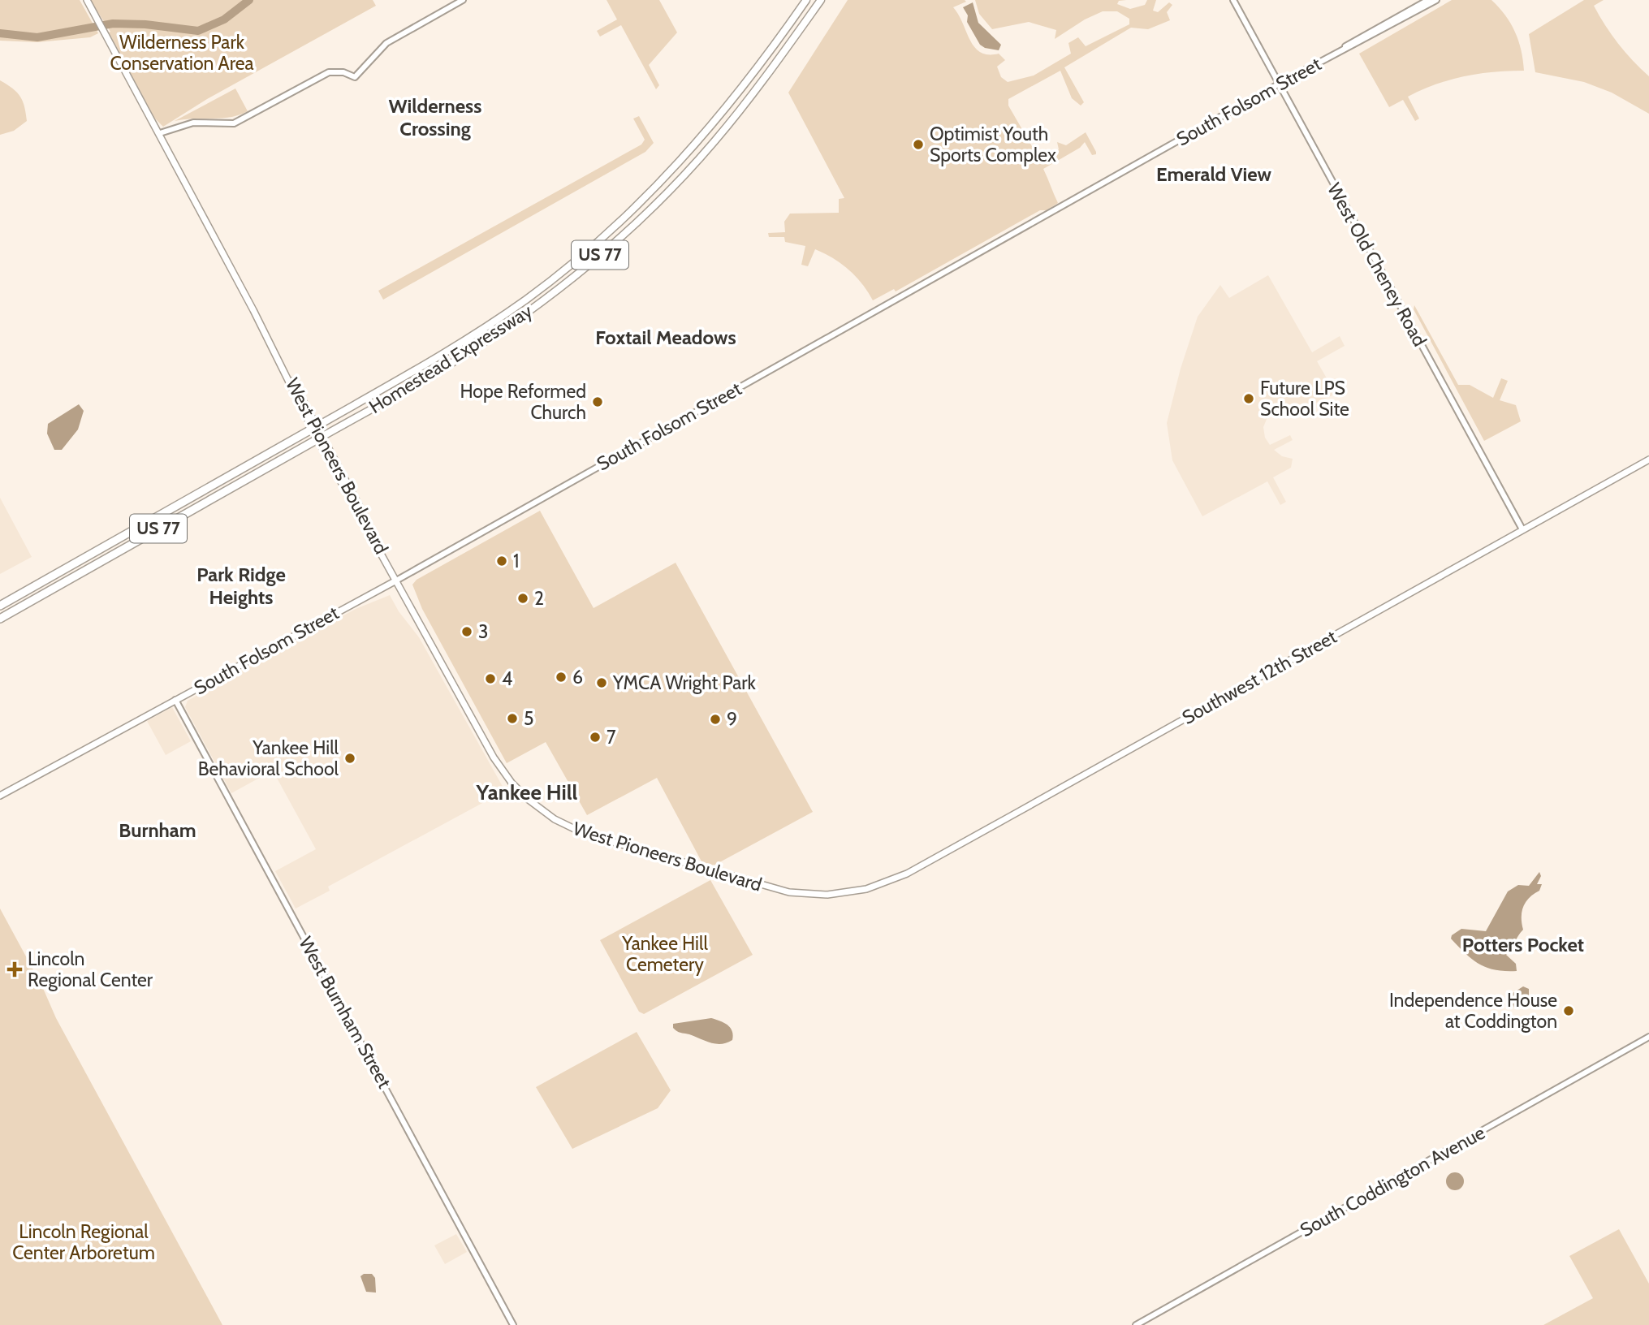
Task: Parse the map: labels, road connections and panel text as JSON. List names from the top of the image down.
{
  "streets": {
    "highway": ["US 77", "Homestead Expressway"],
    "main road": ["South Folsom Street", "West Pioneers Boulevard", "Southwest 12th Street"],
    "street": ["West Old Cheney Road", "West Burnham Street", "South Coddington Avenue"]
  },
  "crossings": [
    ["South Folsom Street", "West Old Cheney Road"],
    ["South Folsom Street", "West Pioneers Boulevard"],
    ["South Folsom Street", "West Burnham Street"],
    ["West Old Cheney Road", "Southwest 12th Street"],
    ["Homestead Expressway", "West Pioneers Boulevard"],
    ["West Pioneers Boulevard", "Southwest 12th Street"]
  ],
  "districts": [
    "Wilderness Crossing",
    "Emerald View",
    "Foxtail Meadows",
    "Park Ridge Heights",
    "Yankee Hill",
    "Burnham",
    "Potters Pocket"
  ],
  "parks": ["Wilderness Park Conservation Area", "Yankee Hill Cemetery", "Lincoln Regional Center Arboretum"],
  "places": {
    "other": [
      "Optimist Youth Sports Complex",
      "Future LPS School Site",
      "Hope Reformed Church",
      "1",
      "2",
      "3",
      "6",
      "4",
      "YMCA Wright Park",
      "5",
      "9",
      "7",
      "Yankee Hill Behavioral School",
      "Independence House at Coddington"
    ],
    "health": ["Lincoln Regional Center"]
  }
}
